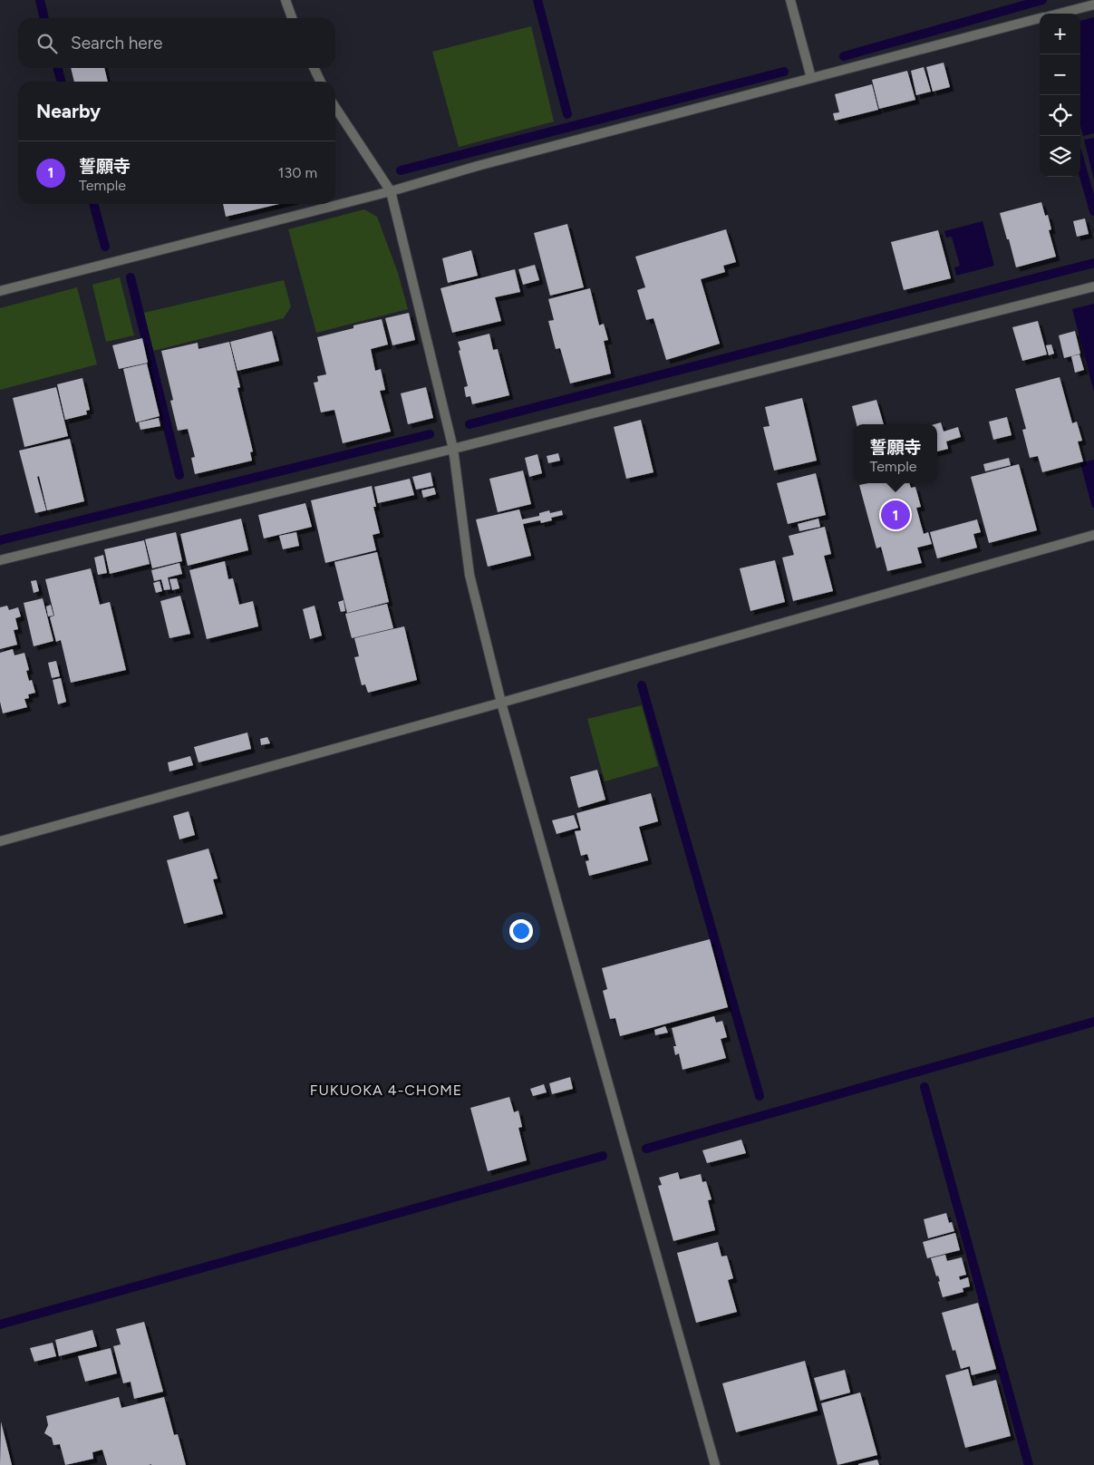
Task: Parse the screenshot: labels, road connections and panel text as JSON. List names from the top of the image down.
{
  "districts": ["FUKUOKA 4-CHOME"],
  "page": {
    "map_buttons": ["+", "−"],
    "search": "Search here",
    "heading": "Nearby",
    "list": [
      {
        "mark": "1",
        "name": "誓願寺",
        "note": "Temple",
        "value": "130 m"
      }
    ],
    "popup": ["誓願寺", "Temple"],
    "pins": "1"
  }
}
